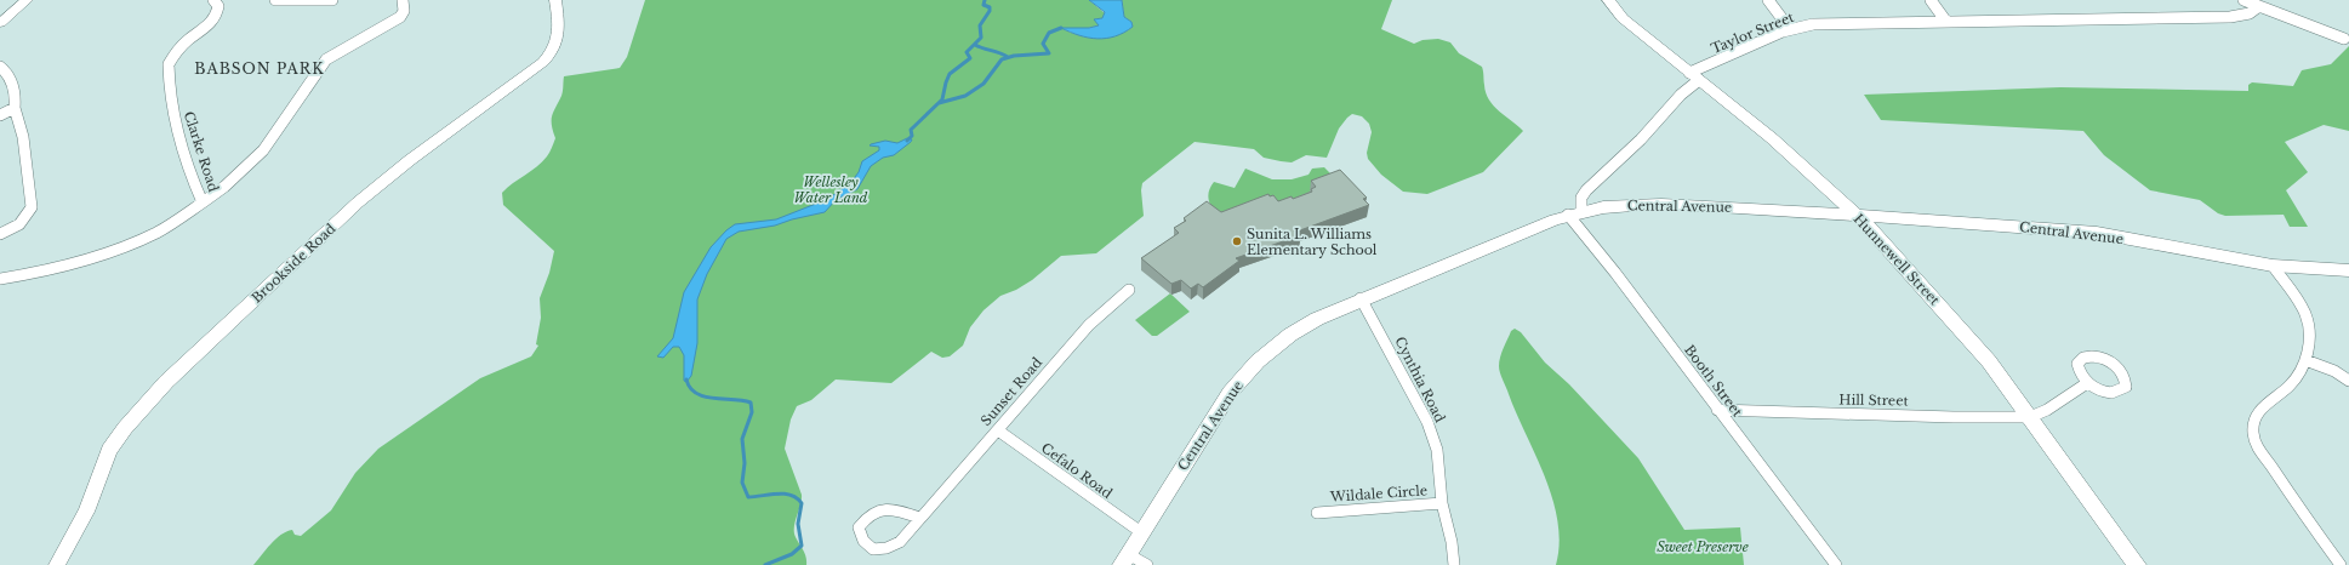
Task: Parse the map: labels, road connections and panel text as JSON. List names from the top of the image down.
{
  "streets": {
    "main road": ["Central Avenue", "Hunnewell Street"],
    "street": [
      "Taylor Street",
      "Clarke Road",
      "Brookside Road",
      "Cynthia Road",
      "Booth Street",
      "Sunset Road",
      "Hill Street",
      "Cefalo Road",
      "Wildale Circle"
    ]
  },
  "crossings": [
    ["Taylor Street", "Central Avenue"],
    ["Taylor Street", "Hunnewell Street"],
    ["Taylor Street", "Booth Street"],
    ["Central Avenue", "Hunnewell Street"],
    ["Central Avenue", "Cynthia Road"],
    ["Central Avenue", "Booth Street"],
    ["Central Avenue", "Cefalo Road"],
    ["Hunnewell Street", "Hill Street"],
    ["Cynthia Road", "Wildale Circle"],
    ["Booth Street", "Hill Street"],
    ["Sunset Road", "Cefalo Road"]
  ],
  "districts": ["BABSON PARK"],
  "parks": ["Wellesley Water Land", "Sweet Preserve"],
  "places": ["Sunita L. Williams Elementary School"]
}
